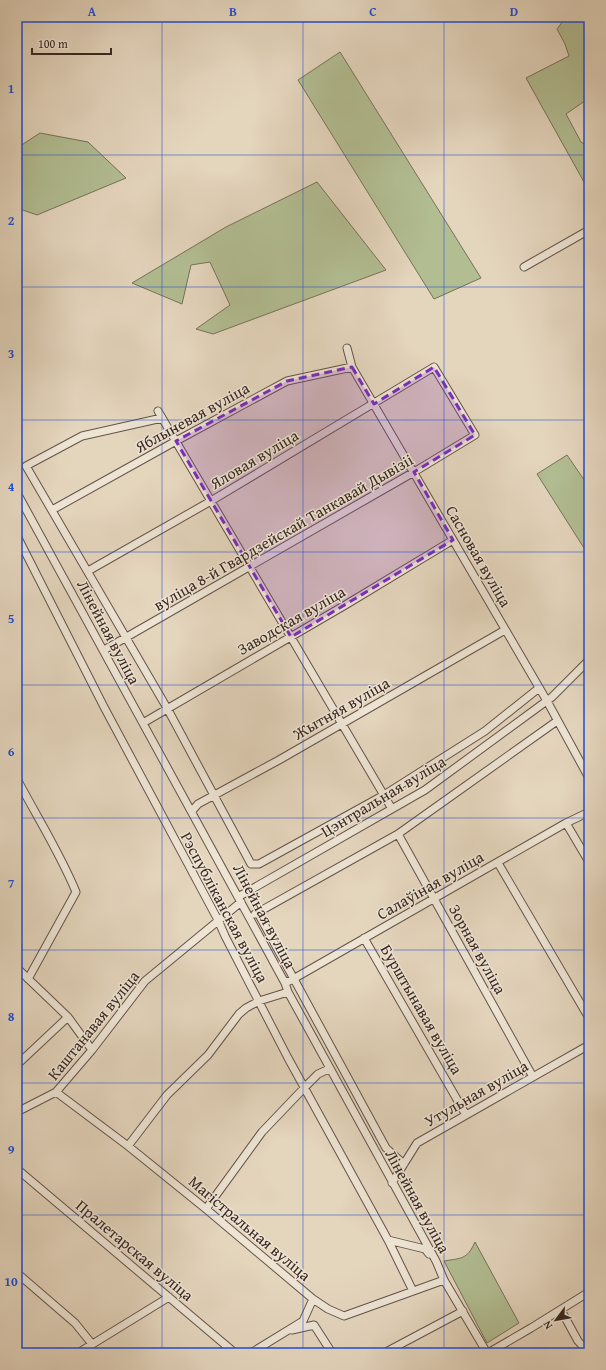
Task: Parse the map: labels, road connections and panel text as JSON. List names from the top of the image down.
{
  "streets": {
    "street": [
      "Яблыневая вуліца",
      "Яловая вуліца",
      "вуліца 8-й Гвардзейскай Танкавай Дывізіі",
      "Сасновая вуліца",
      "Заводская вуліца",
      "Лінейная вуліца",
      "Жытняя вуліца",
      "Цэнтральная вуліца",
      "Салаўіная вуліца",
      "Рэспубліканская вуліца",
      "Зорная вуліца",
      "Бурштынавая вуліца",
      "Каштанавая вуліца",
      "Утульная вуліца",
      "Магістральная вуліца",
      "Пралетарская вуліца"
    ]
  },
  "crossings": [
    ["Яблыневая вуліца", "Сасновая вуліца"],
    ["Яловая вуліца", "вуліца 8-й Гвардзейскай Танкавай Дывізіі"],
    ["Яловая вуліца", "Сасновая вуліца"],
    ["вуліца 8-й Гвардзейскай Танкавай Дывізіі", "Сасновая вуліца"],
    ["вуліца 8-й Гвардзейскай Танкавай Дывізіі", "Лінейная вуліца"],
    ["Сасновая вуліца", "Заводская вуліца"],
    ["Сасновая вуліца", "Жытняя вуліца"],
    ["Сасновая вуліца", "Цэнтральная вуліца"],
    ["Заводская вуліца", "Лінейная вуліца"],
    ["Лінейная вуліца", "Жытняя вуліца"],
    ["Лінейная вуліца", "Цэнтральная вуліца"],
    ["Лінейная вуліца", "Салаўіная вуліца"],
    ["Лінейная вуліца", "Зорная вуліца"],
    ["Лінейная вуліца", "Каштанавая вуліца"],
    ["Лінейная вуліца", "Утульная вуліца"],
    ["Лінейная вуліца", "Магістральная вуліца"],
    ["Цэнтральная вуліца", "Каштанавая вуліца"],
    ["Салаўіная вуліца", "Зорная вуліца"],
    ["Салаўіная вуліца", "Бурштынавая вуліца"],
    ["Рэспубліканская вуліца", "Каштанавая вуліца"],
    ["Рэспубліканская вуліца", "Магістральная вуліца"],
    ["Зорная вуліца", "Утульная вуліца"],
    ["Бурштынавая вуліца", "Утульная вуліца"],
    ["Каштанавая вуліца", "Магістральная вуліца"]
  ],
  "scale_bar": "100 m",
  "north": "bottom left",
  "grid": {
    "columns": [
      "A",
      "B",
      "C",
      "D"
    ],
    "rows": [
      "1",
      "2",
      "3",
      "4",
      "5",
      "6",
      "7",
      "8",
      "9",
      "10"
    ]
  }
}
